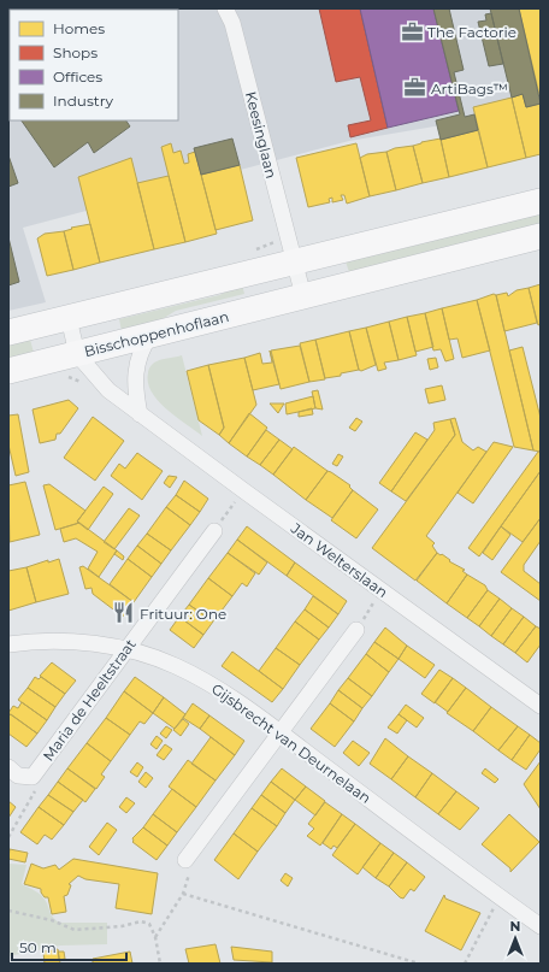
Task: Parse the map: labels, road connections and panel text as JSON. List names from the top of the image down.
{
  "streets": {
    "main road": ["Bisschoppenhoflaan"],
    "street": [
      "Keesinglaan",
      "Jan Welterslaan",
      "Maria de Heeltstraat",
      "Gijsbrecht van Deurnelaan"
    ]
  },
  "crossings": [
    ["Bisschoppenhoflaan", "Jan Welterslaan"],
    ["Maria de Heeltstraat", "Gijsbrecht van Deurnelaan"]
  ],
  "places": {
    "office": ["The Factorie", "ArtiBags™"],
    "restaurant": ["Frituur: One"]
  },
  "legend": [
    "Homes",
    "Shops",
    "Offices",
    "Industry"
  ],
  "scale_bar": "50 m",
  "north": "top"
}
